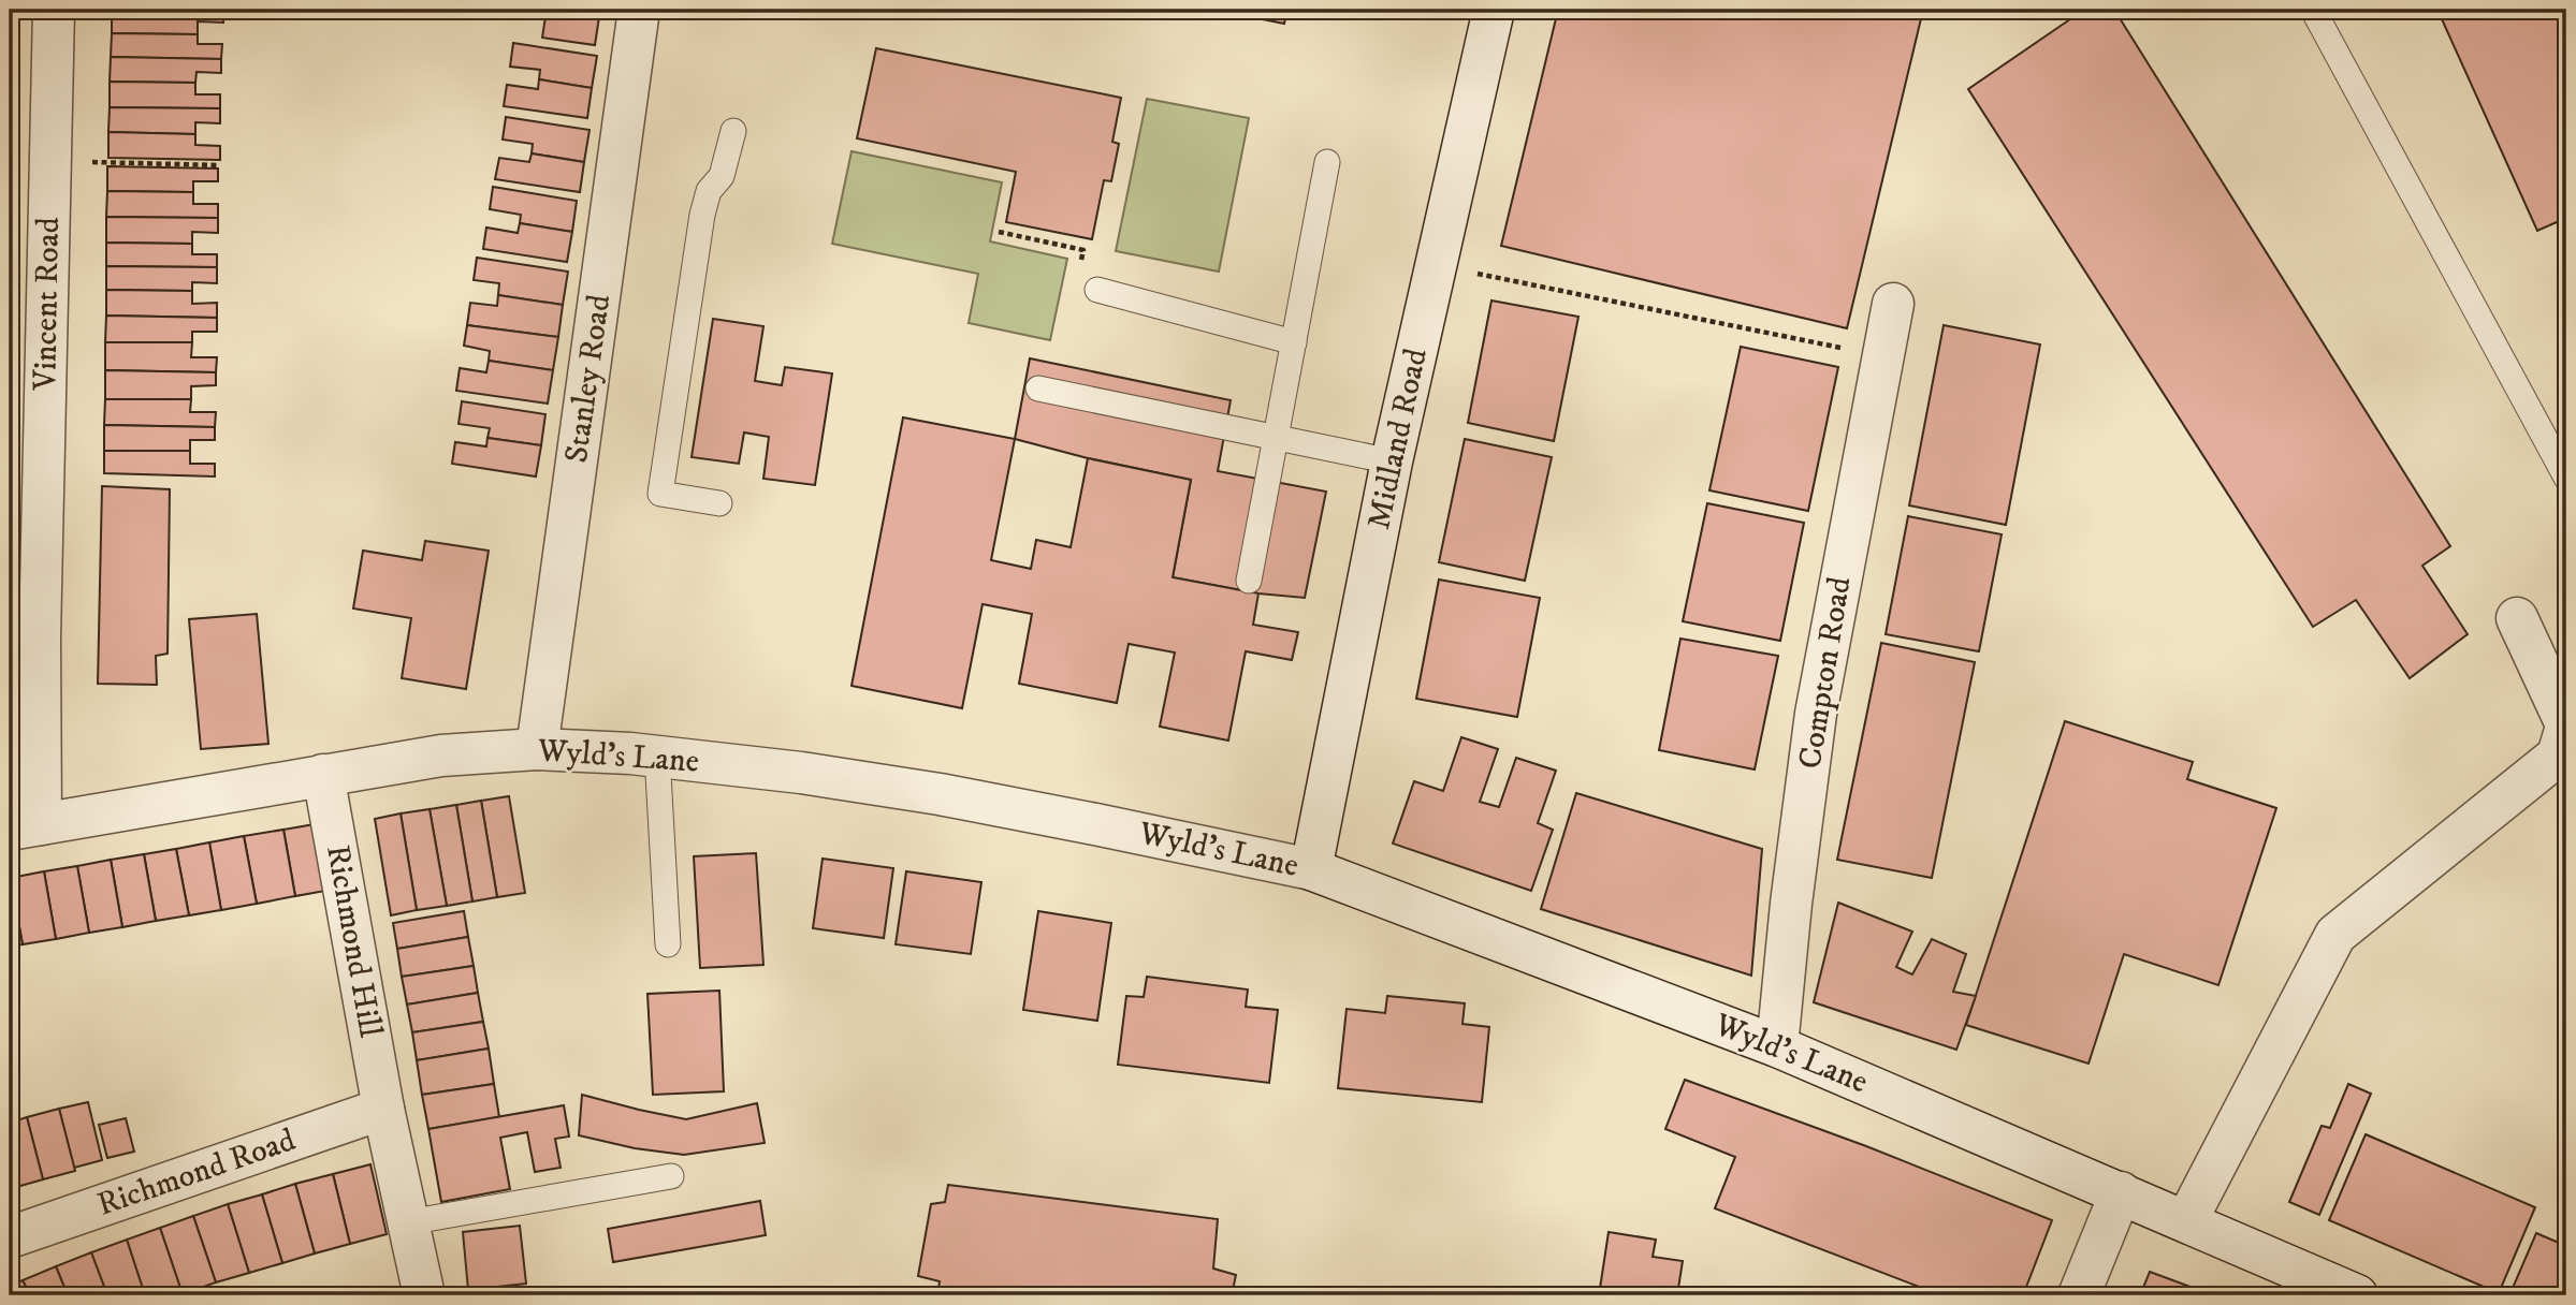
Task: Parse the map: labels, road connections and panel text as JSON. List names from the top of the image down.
{
  "streets": {
    "street": [
      "Vincent Road",
      "Stanley Road",
      "Midland Road",
      "Compton Road",
      "Wyld's Lane",
      "Richmond Hill",
      "Richmond Road"
    ]
  },
  "crossings": [
    ["Vincent Road", "Wyld's Lane"],
    ["Stanley Road", "Wyld's Lane"],
    ["Midland Road", "Wyld's Lane"],
    ["Compton Road", "Wyld's Lane"],
    ["Wyld's Lane", "Richmond Hill"],
    ["Richmond Hill", "Richmond Road"]
  ]
}
